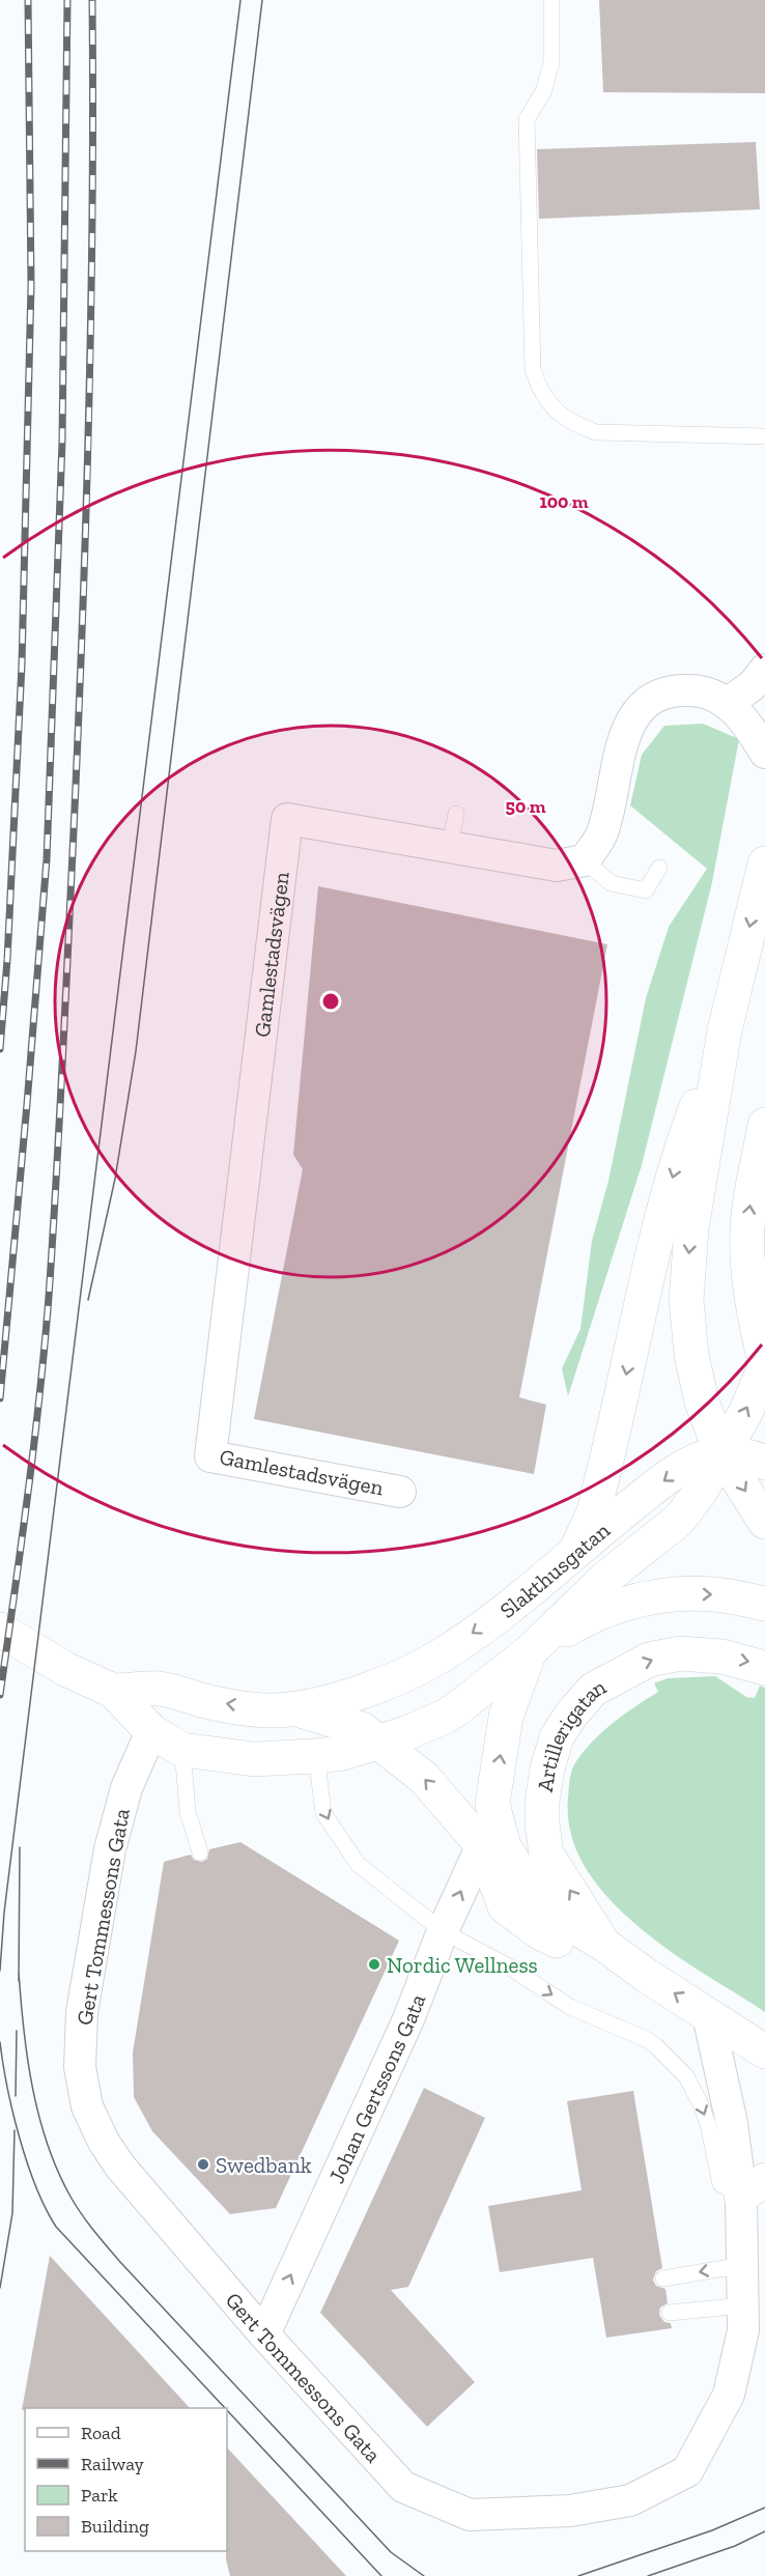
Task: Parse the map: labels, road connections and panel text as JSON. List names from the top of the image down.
{
  "streets": {
    "main road": ["Slakthusgatan", "Artillerigatan"],
    "street": ["Gamlestadsvägen", "Gert Tommessons Gata", "Johan Gertssons Gata"]
  },
  "crossings": [
    ["Slakthusgatan", "Artillerigatan"],
    ["Slakthusgatan", "Gert Tommessons Gata"],
    ["Artillerigatan", "Gert Tommessons Gata"],
    ["Artillerigatan", "Johan Gertssons Gata"],
    ["Gert Tommessons Gata", "Johan Gertssons Gata"]
  ],
  "one_way": ["Johan Gertssons Gata"],
  "places": ["Nordic Wellness", "Swedbank"],
  "legend": [
    "Road",
    "Railway",
    "Park",
    "Building"
  ],
  "rings": ["100 m", "50 m"]
}
